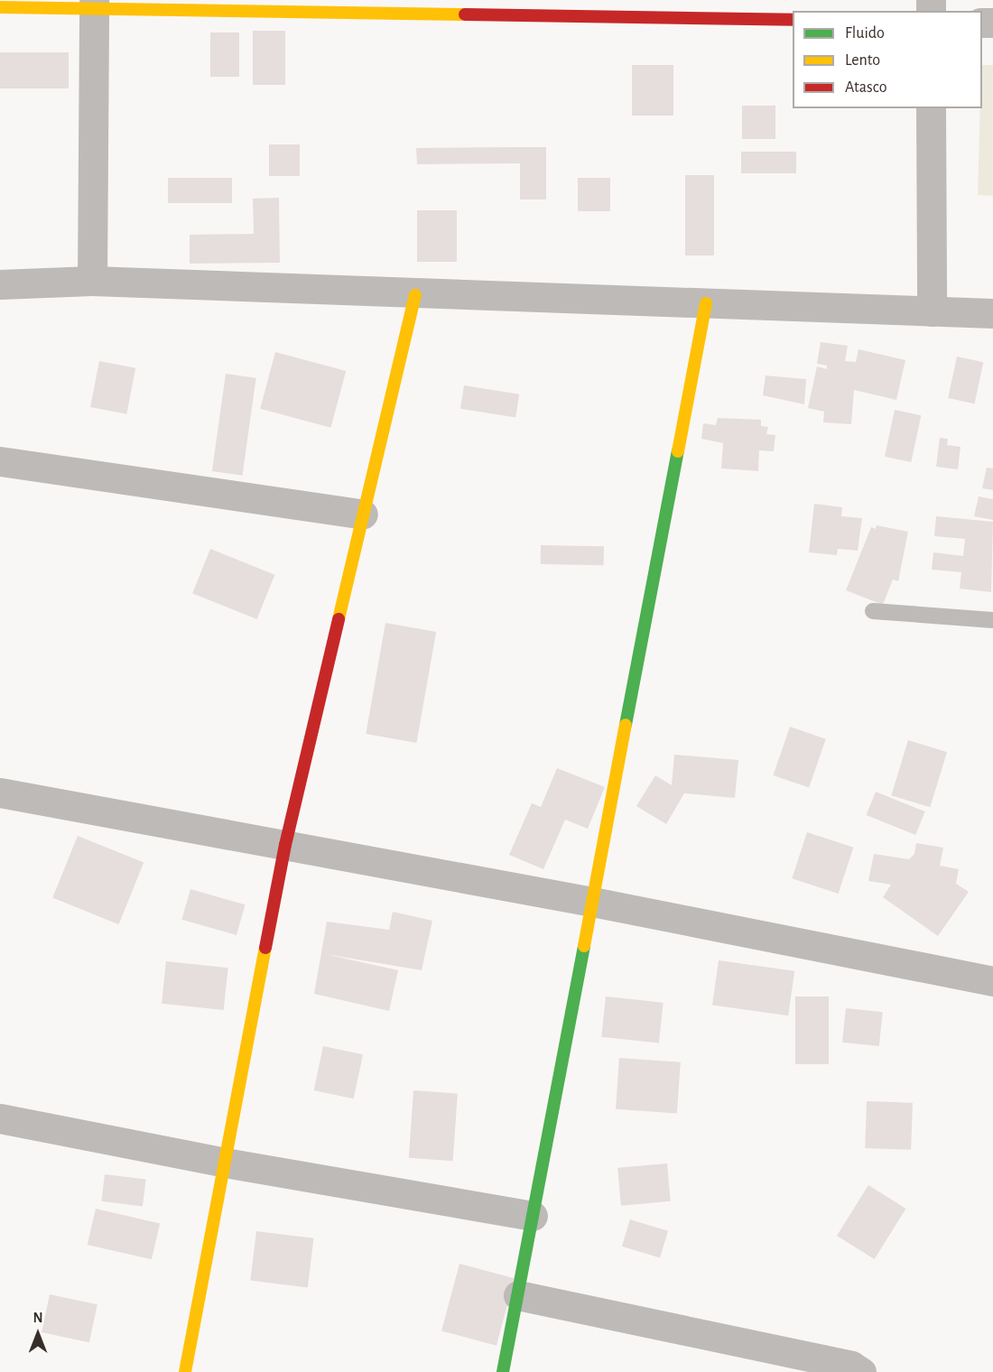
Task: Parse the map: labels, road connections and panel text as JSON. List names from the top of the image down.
{
  "legend": ["Fluido", "Lento", "Atasco"],
  "north": "top"
}
